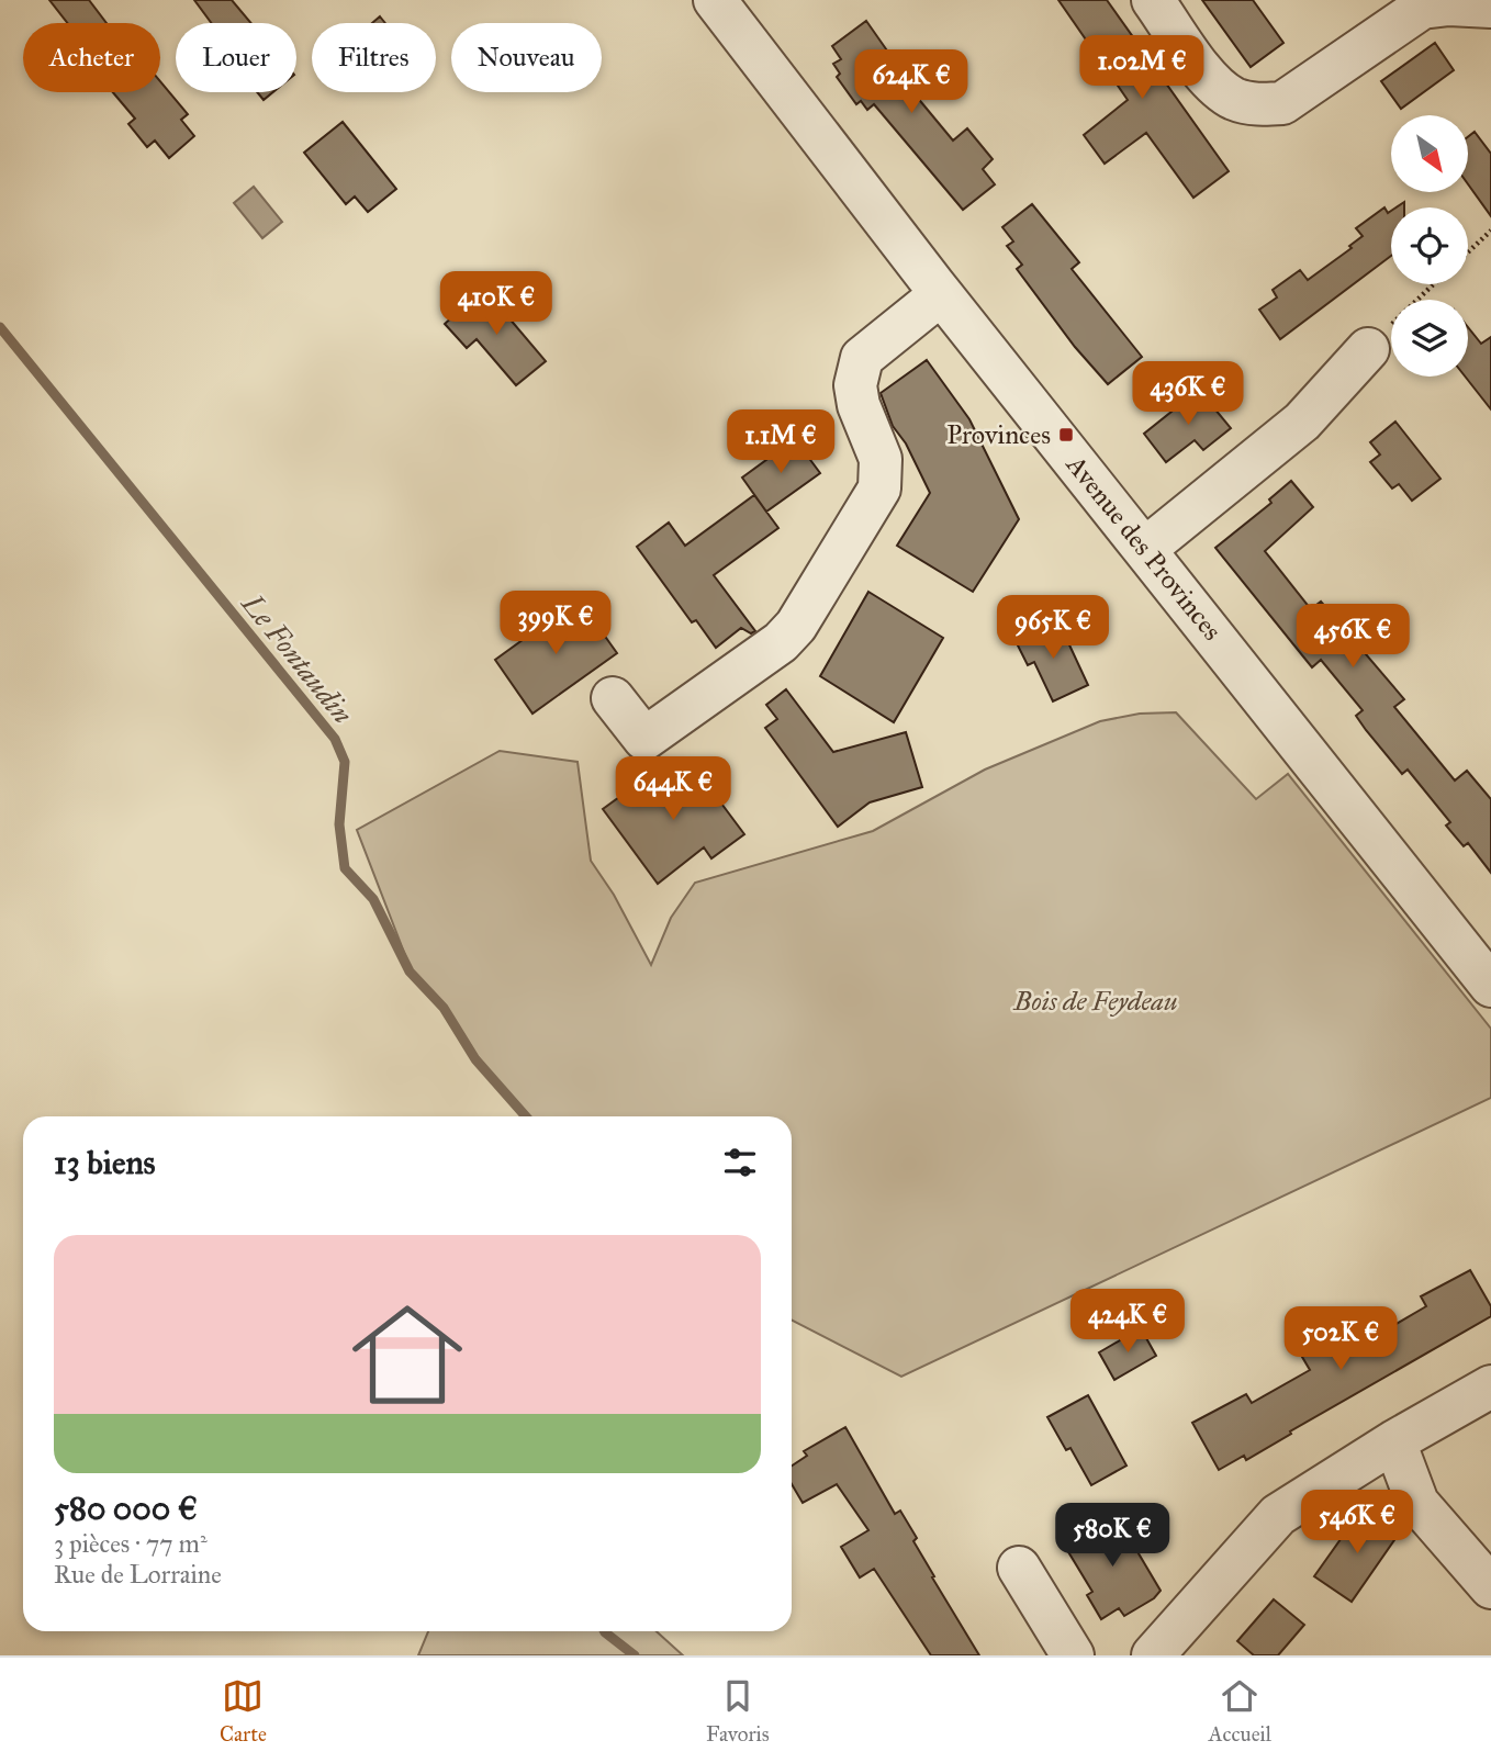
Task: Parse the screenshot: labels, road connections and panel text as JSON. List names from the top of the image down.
{
  "streets": {
    "street": ["Avenue des Provinces"]
  },
  "water": ["Le Fontaudin"],
  "parks": ["Bois de Feydeau"],
  "places": {
    "transit": ["Provinces"]
  },
  "north": "bottom right",
  "page": {
    "chip": [
      "Acheter",
      "Louer",
      "Filtres",
      "Nouveau"
    ],
    "price": [
      "1.02M €",
      "624K €",
      "410K €",
      "436K €",
      "1.1M €",
      "399K €",
      "965K €",
      "456K €",
      "644K €",
      "424K €",
      "502K €",
      "546K €",
      "580K €"
    ],
    "heading": "13 biens",
    "list": [
      {
        "name": "580 000 €",
        "note": "3 pièces · 77 m² · Rue de Lorraine"
      }
    ],
    "tabs": ["Carte", "Favoris", "Accueil"]
  }
}
